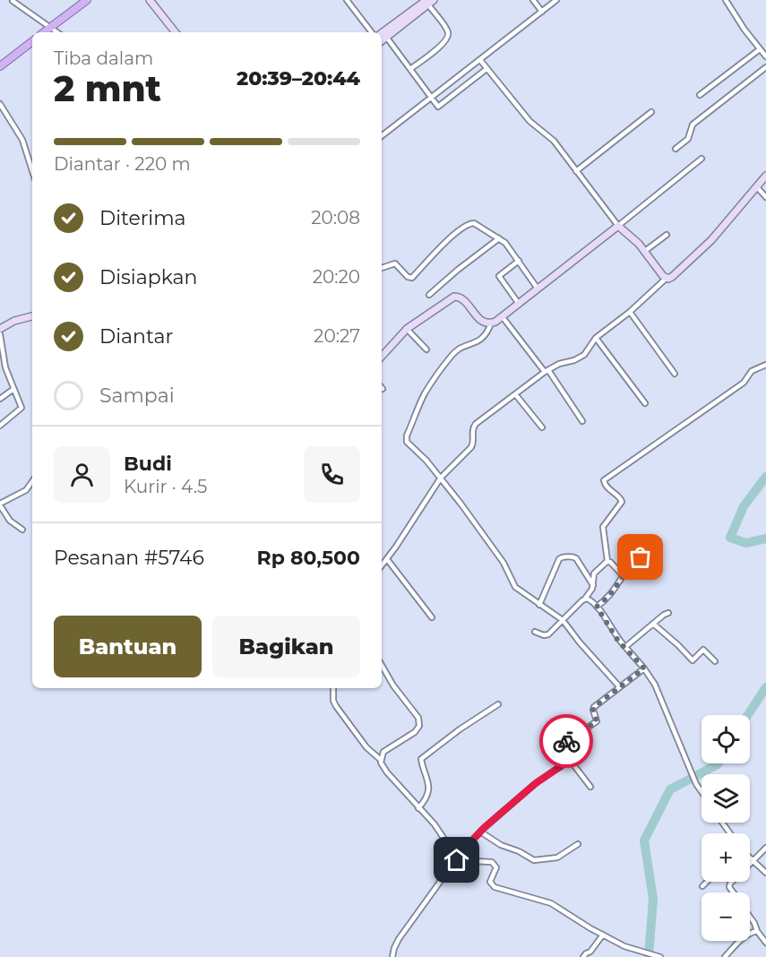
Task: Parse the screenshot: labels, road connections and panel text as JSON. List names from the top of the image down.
{
  "page": {
    "heading": ["2 mnt", "Tiba dalam", "20:39–20:44"],
    "panel": [
      "Budi",
      "Kurir · 4.5",
      "Pesanan #5746",
      "Rp 80,500"
    ],
    "bar": "Diantar · 220 m",
    "list": [
      ["Diterima", "20:08"],
      ["Disiapkan", "20:20"],
      ["Diantar", "20:27"],
      "Sampai"
    ],
    "buttons": ["Bantuan", "Bagikan"],
    "map_buttons": ["+", "−"]
  }
}
